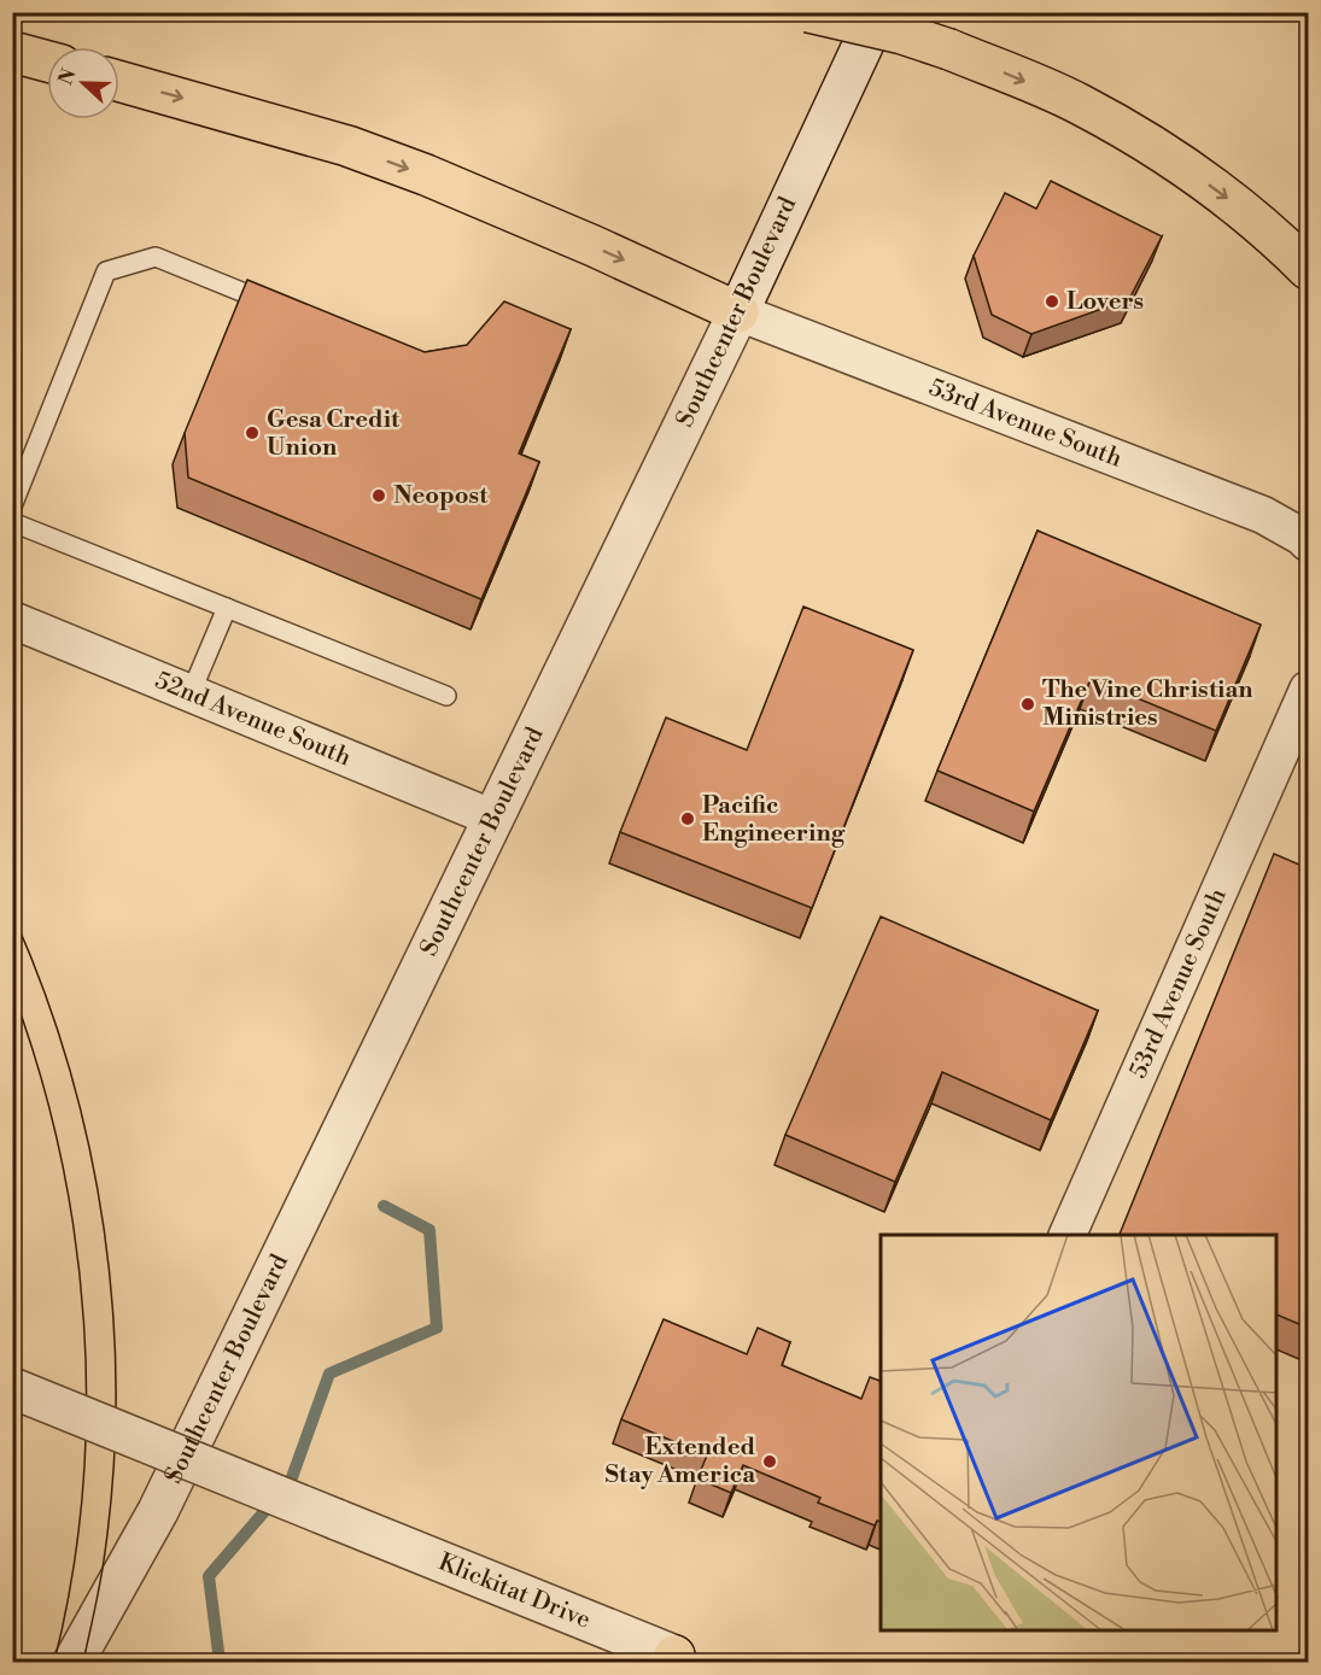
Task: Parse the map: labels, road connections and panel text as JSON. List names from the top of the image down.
{
  "streets": {
    "street": [
      "Southcenter Boulevard",
      "53rd Avenue South",
      "52nd Avenue South",
      "Klickitat Drive"
    ]
  },
  "crossings": [
    ["Southcenter Boulevard", "53rd Avenue South"],
    ["Southcenter Boulevard", "52nd Avenue South"]
  ],
  "places": [
    "Lovers",
    "Gesa Credit Union",
    "Neopost",
    "The Vine Christian Ministries",
    "Pacific Engineering",
    "Extended Stay America"
  ],
  "north": "left"
}
